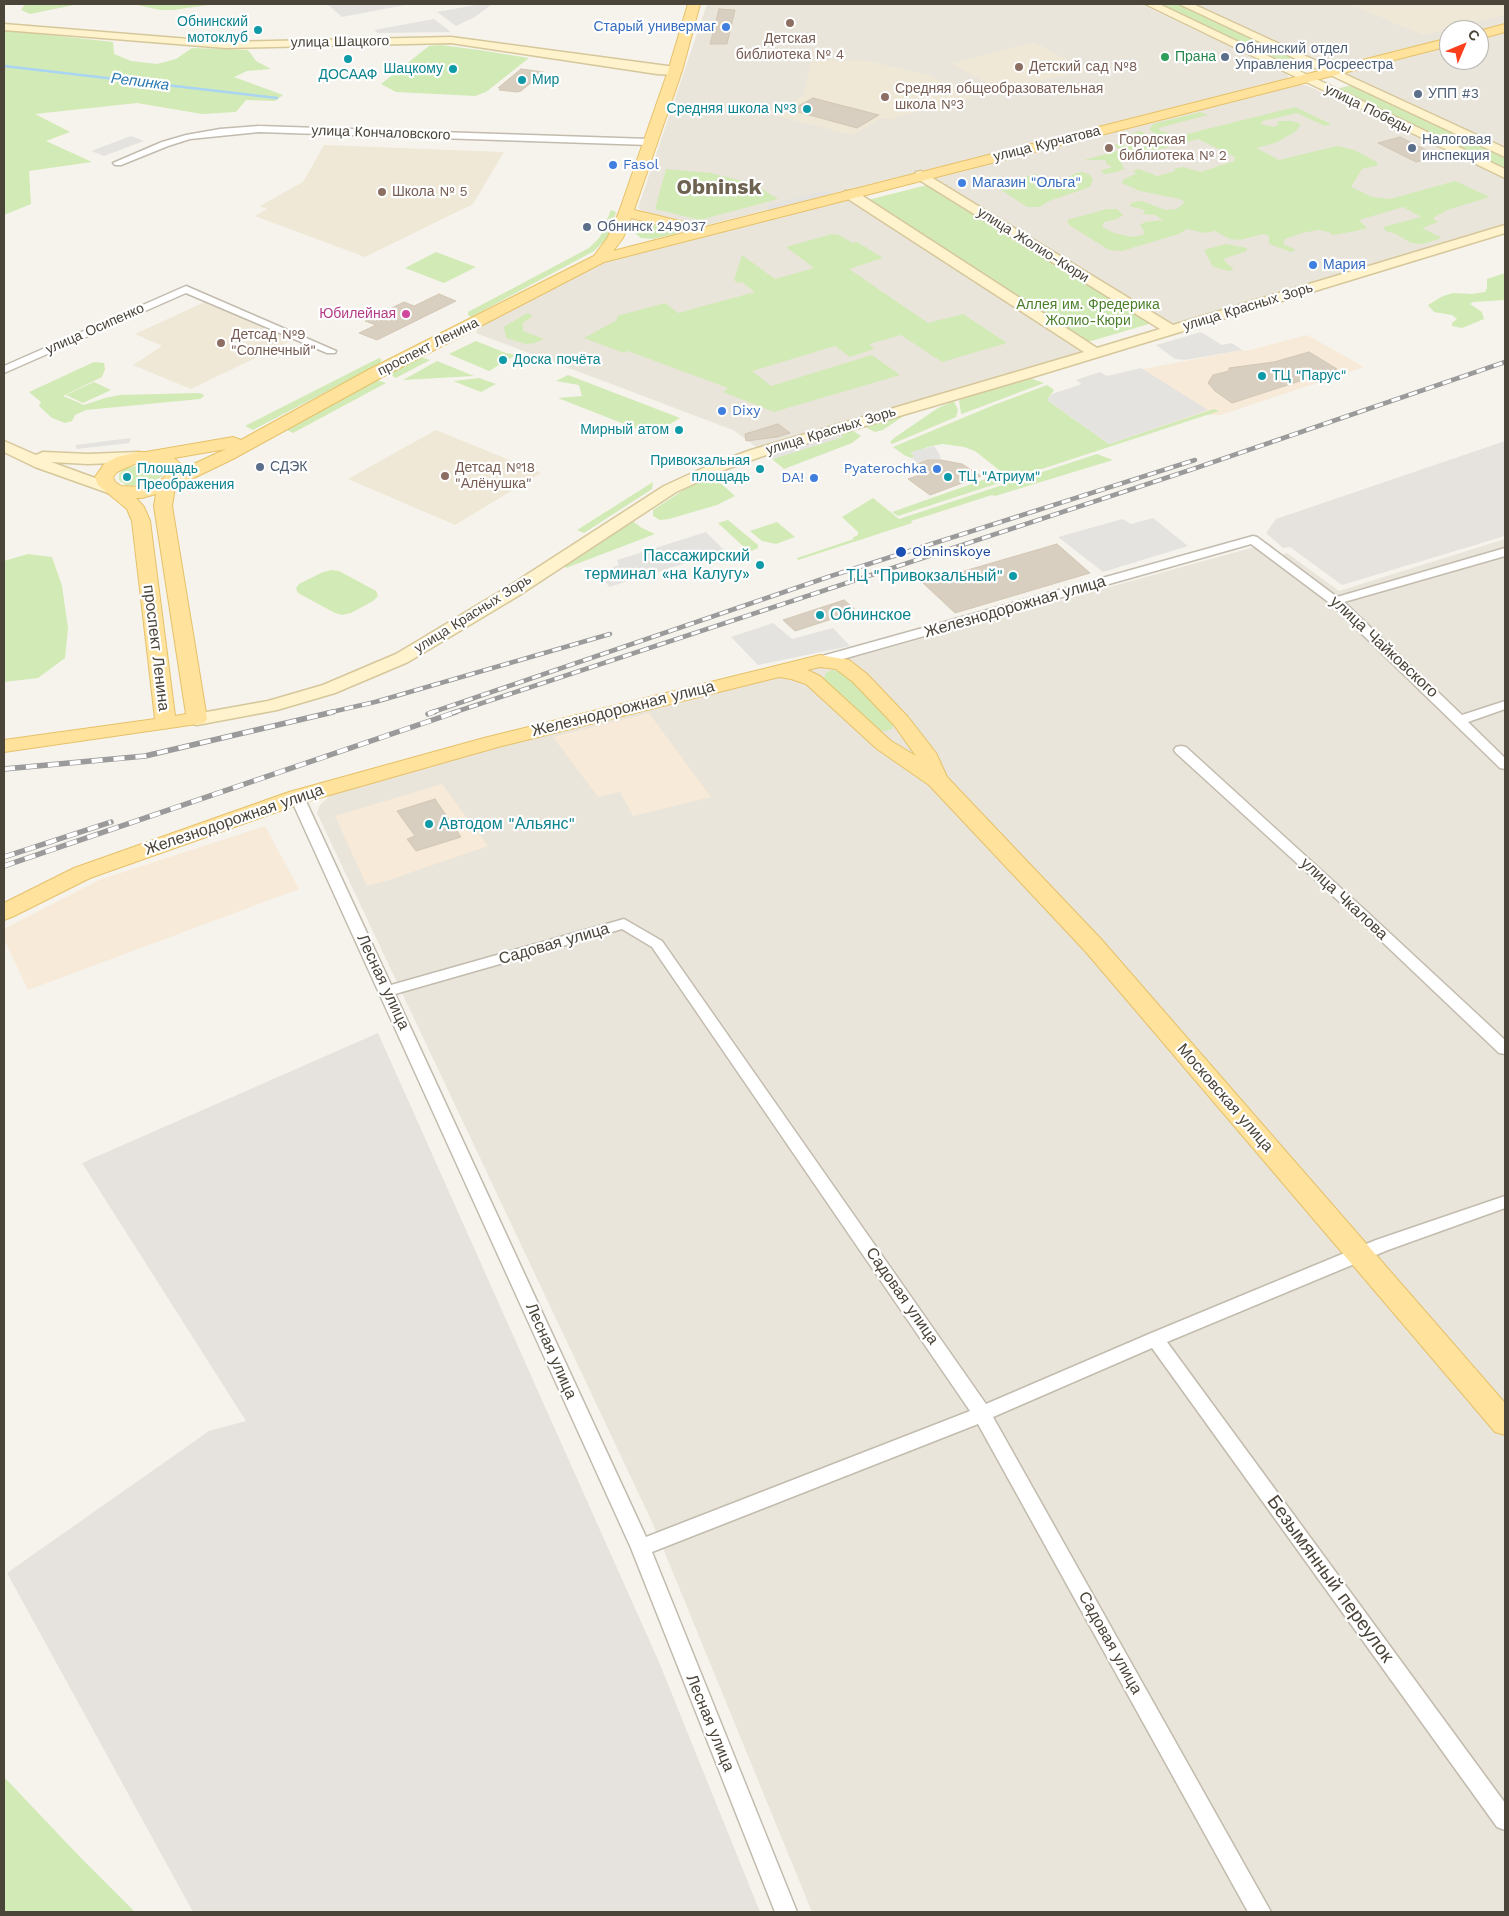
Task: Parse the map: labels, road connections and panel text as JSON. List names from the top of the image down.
{
  "streets": {
    "main road": [
      "улица Курчатова",
      "проспект Ленина",
      "Железнодорожная улица",
      "Московская улица"
    ],
    "street": [
      "улица Шацкого",
      "улица Победы",
      "улица Кончаловского",
      "улица Жолио-Кюри",
      "улица Красных Зорь",
      "улица Осипенко",
      "улица Чайковского",
      "улица Чкалова",
      "Садовая улица",
      "Лесная улица",
      "Безымянный переулок"
    ]
  },
  "crossings": [
    ["улица Победы", "улица Курчатова"],
    ["улица Курчатова", "улица Жолио-Кюри"],
    ["улица Курчатова", "проспект Ленина"],
    ["улица Жолио-Кюри", "улица Красных Зорь"],
    ["улица Красных Зорь", "проспект Ленина"],
    ["Железнодорожная улица", "улица Чайковского"],
    ["Железнодорожная улица", "Лесная улица"],
    ["Железнодорожная улица", "Московская улица"],
    ["Садовая улица", "Лесная улица"]
  ],
  "districts": ["Obninsk"],
  "water": ["Репинка"],
  "parks": ["Аллея им. Фредерика Жолио-Кюри"],
  "places": [
    "Детская библиотека № 4",
    "Старый универмаг",
    "Обнинский мотоклуб",
    "Прана",
    "Обнинский отдел Управления Росреестра",
    "ДОСААФ",
    "Детский сад №8",
    "Шацкому",
    "Мир",
    "УПП #3",
    "Средняя общеобразовательная школа №3",
    "Средняя школа №3",
    "Городская библиотека № 2",
    "Налоговая инспекция",
    "Fasol",
    "Магазин \"Ольга\"",
    "Школа № 5",
    "Обнинск 249037",
    "Мария",
    "Юбилейная",
    "Детсад №9 \"Солнечный\"",
    "Доска почёта",
    "ТЦ \"Парус\"",
    "Dixy",
    "Мирный атом",
    "СДЭК",
    "Привокзальная площадь",
    "Pyaterochka",
    "Детсад №18 \"Алёнушка\"",
    "Площадь Преображения",
    "ТЦ \"Атриум\"",
    "DA!",
    "Obninskoye",
    "Пассажирский терминал «на Калугу»",
    "ТЦ \"Привокзальный\"",
    "Обнинское",
    "Автодом \"Альянс\""
  ],
  "north": "top right"
}
